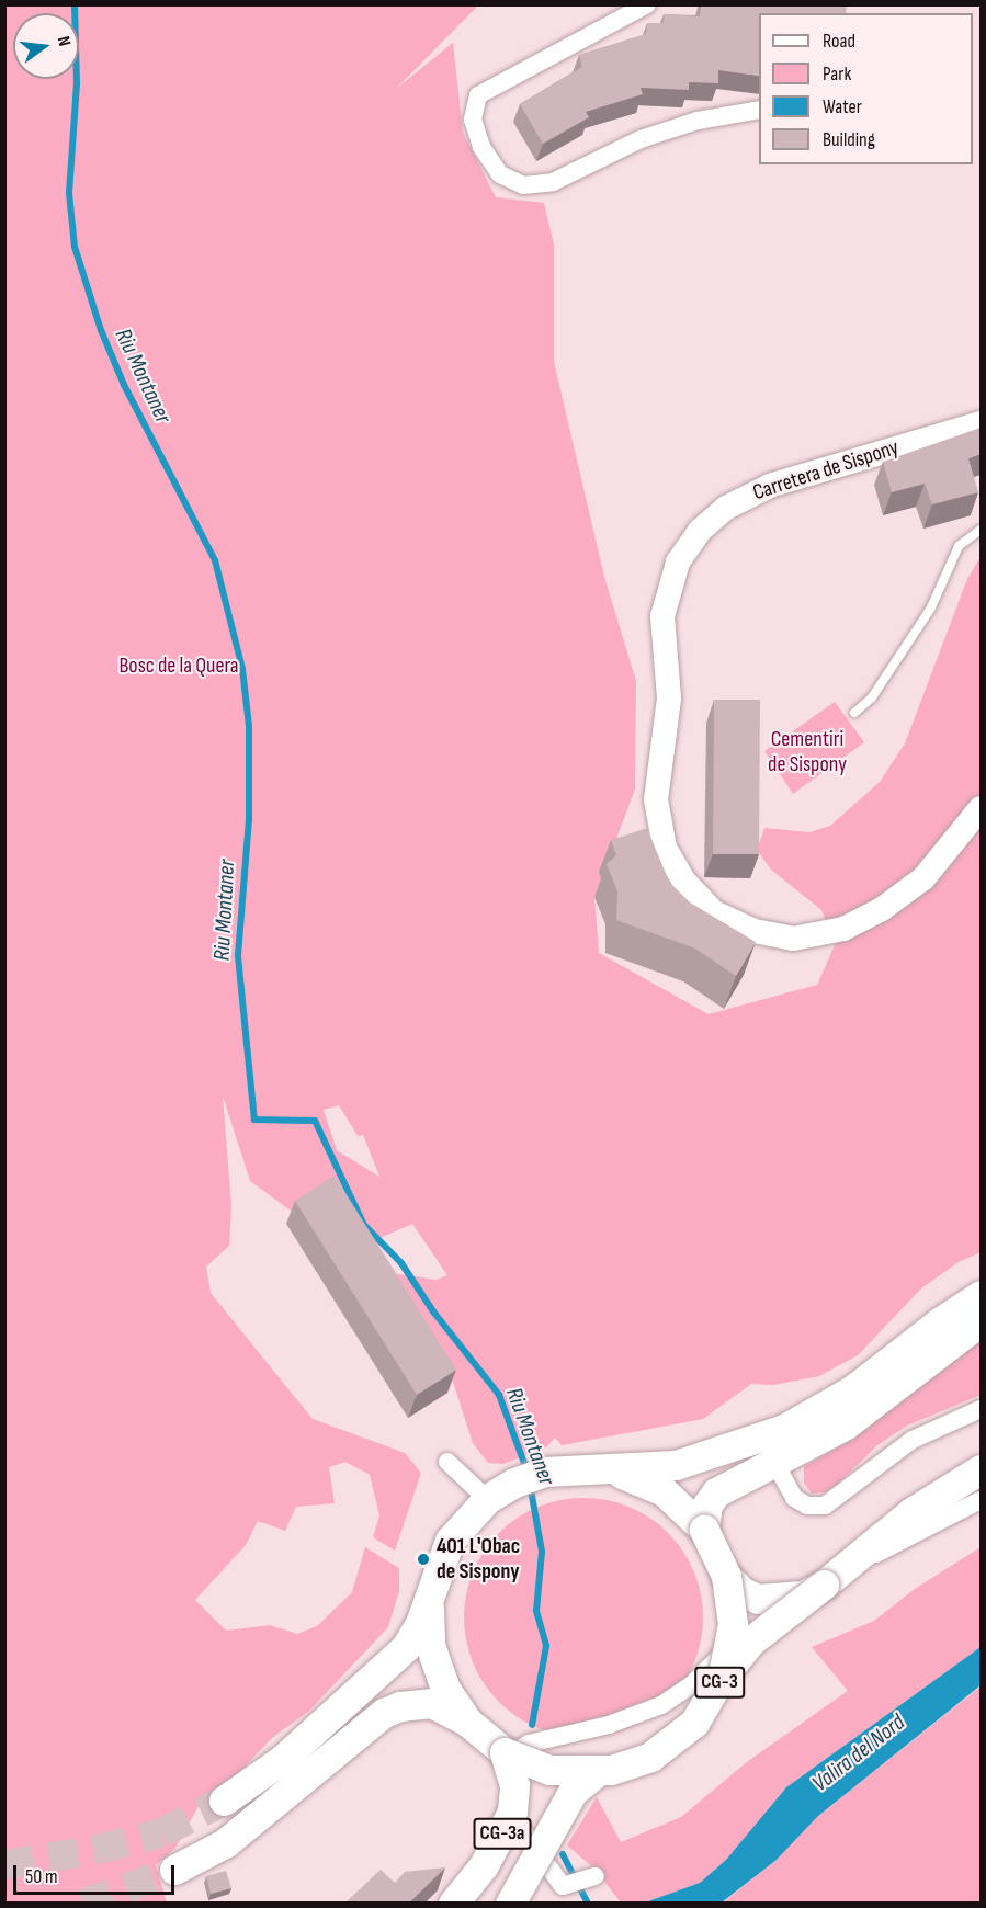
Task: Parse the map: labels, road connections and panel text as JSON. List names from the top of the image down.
{
  "streets": {
    "highway": ["CG-3", "CG-3a"],
    "main road": ["Carretera de Sispony"]
  },
  "crossings": [
    ["CG-3", "CG-3a"]
  ],
  "water": ["Riu Montaner", "Valira del Nord"],
  "parks": ["Bosc de la Quera", "Cementiri de Sispony"],
  "places": ["401 L'Obac de Sispony"],
  "legend": [
    "Road",
    "Park",
    "Water",
    "Building"
  ],
  "scale_bar": "50 m",
  "north": "right"
}
